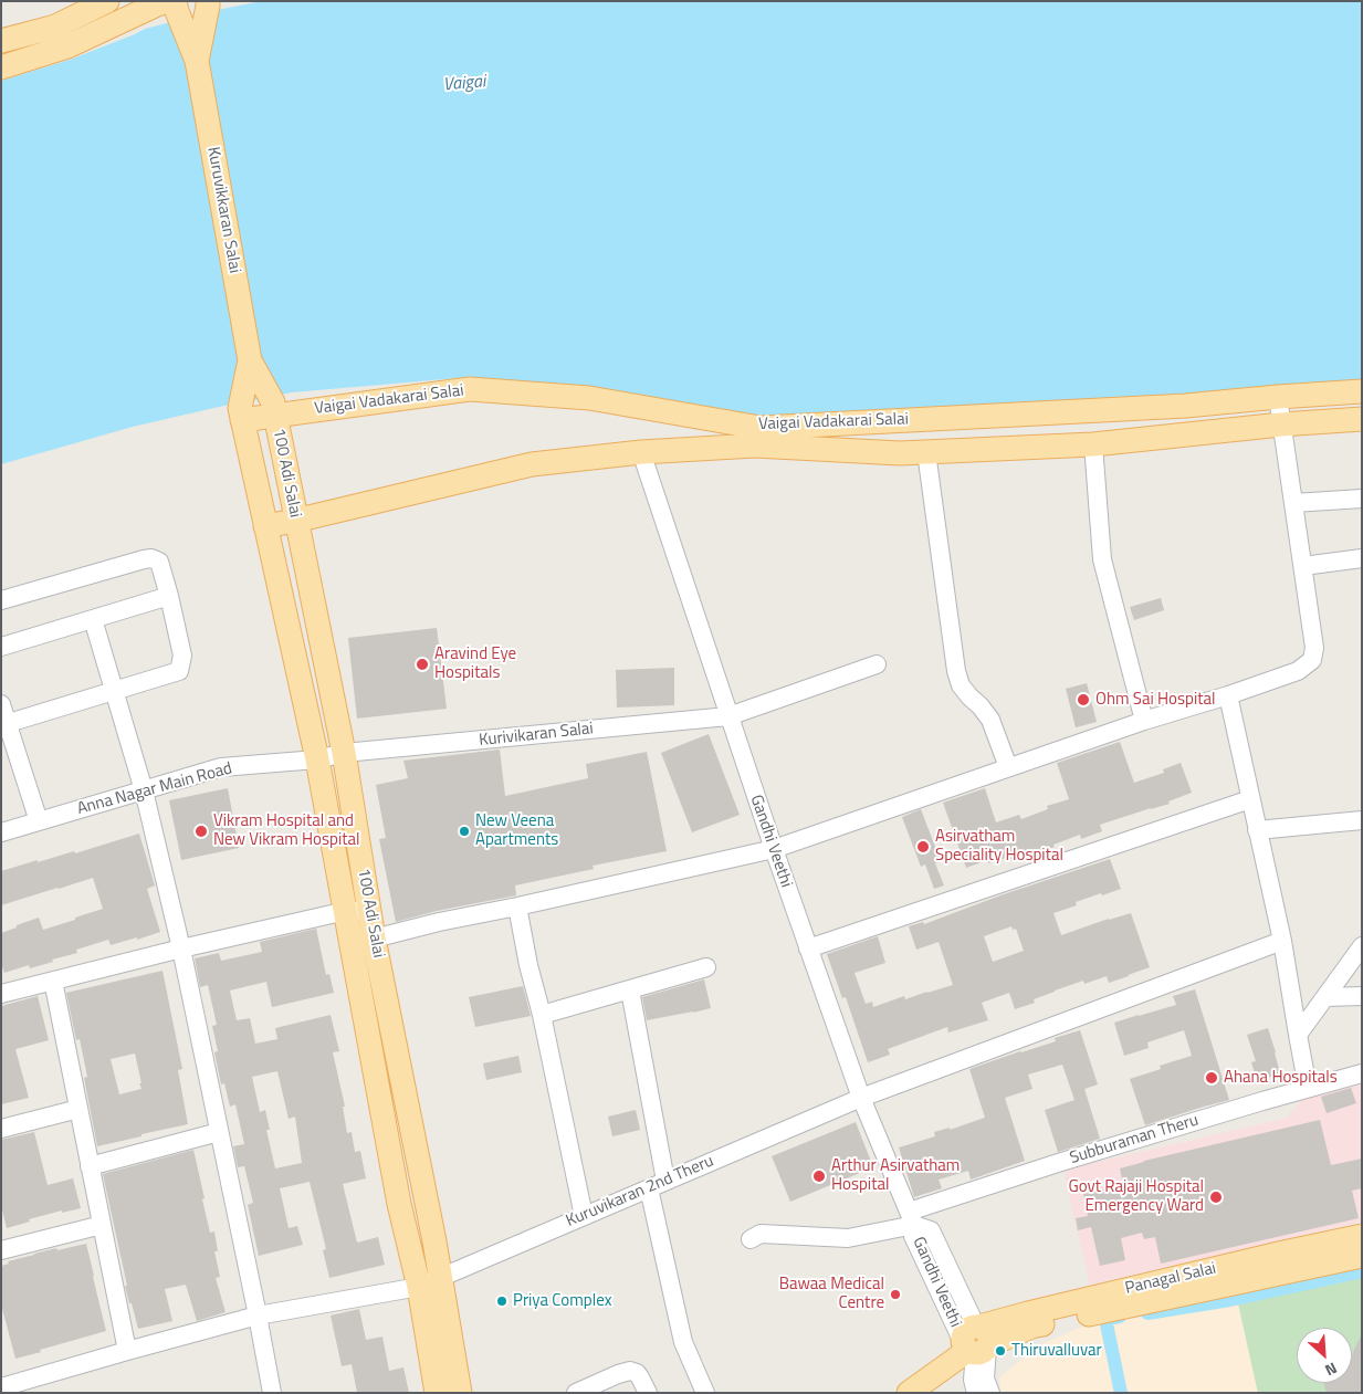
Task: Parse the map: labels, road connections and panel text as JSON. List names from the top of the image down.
{
  "streets": {
    "main road": [
      "Kuruvikkaran Salai",
      "Vaigai Vadakarai Salai",
      "100 Adi Salai",
      "Panagal Salai"
    ],
    "street": [
      "Kurivikaran Salai",
      "Anna Nagar Main Road",
      "Gandhi Veethi",
      "Subburaman Theru",
      "Kuruvikaran 2nd Theru"
    ]
  },
  "crossings": [
    ["Kuruvikkaran Salai", "Vaigai Vadakarai Salai"],
    ["Kuruvikkaran Salai", "100 Adi Salai"],
    ["Vaigai Vadakarai Salai", "100 Adi Salai"],
    ["Vaigai Vadakarai Salai", "Gandhi Veethi"],
    ["100 Adi Salai", "Kurivikaran Salai"],
    ["100 Adi Salai", "Anna Nagar Main Road"],
    ["100 Adi Salai", "Kuruvikaran 2nd Theru"],
    ["Kurivikaran Salai", "Anna Nagar Main Road"],
    ["Kurivikaran Salai", "Gandhi Veethi"],
    ["Gandhi Veethi", "Subburaman Theru"],
    ["Gandhi Veethi", "Kuruvikaran 2nd Theru"],
    ["Gandhi Veethi", "Panagal Salai"]
  ],
  "water": ["Vaigai"],
  "places": [
    "Aravind Eye Hospitals",
    "Ohm Sai Hospital",
    "Vikram Hospital and New Vikram Hospital",
    "New Veena Apartments",
    "Asirvatham Speciality Hospital",
    "Ahana Hospitals",
    "Arthur Asirvatham Hospital",
    "Govt Rajaji Hospital Emergency Ward",
    "Bawaa Medical Centre",
    "Priya Complex",
    "Thiruvalluvar"
  ],
  "north": "bottom right"
}
